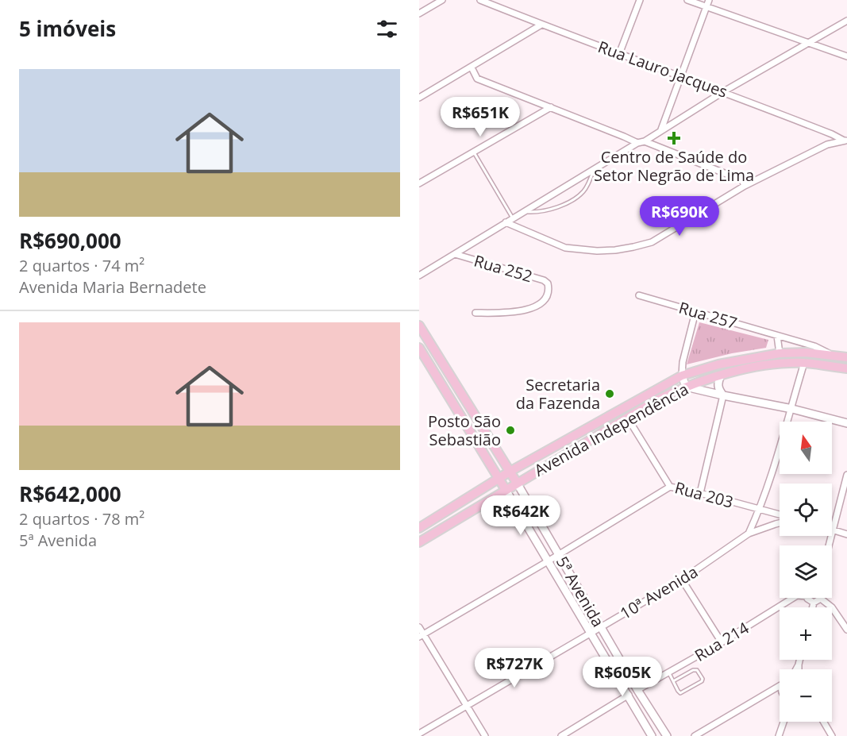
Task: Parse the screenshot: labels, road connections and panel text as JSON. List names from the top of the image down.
{
  "streets": {
    "main road": ["Avenida Independência", "5ª Avenida"],
    "street": [
      "Rua Lauro Jacques",
      "Rua 252",
      "Rua 257",
      "Rua 203",
      "10ª Avenida",
      "Rua 214"
    ]
  },
  "crossings": [
    ["Rua 257", "Avenida Independência"],
    ["Avenida Independência", "Rua 203"],
    ["Avenida Independência", "5ª Avenida"],
    ["5ª Avenida", "10ª Avenida"],
    ["5ª Avenida", "Rua 214"]
  ],
  "places": {
    "health": ["Centro de Saúde do Setor Negrão de Lima"],
    "other": ["Secretaria da Fazenda", "Posto São Sebastião"]
  },
  "north": "top",
  "page": {
    "heading": "5 imóveis",
    "list": [
      {
        "name": "R$690,000",
        "note": "2 quartos · 74 m² · Avenida Maria Bernadete"
      },
      {
        "name": "R$642,000",
        "note": "2 quartos · 78 m² · 5ª Avenida"
      }
    ],
    "price": [
      "R$651K",
      "R$690K",
      "R$642K",
      "R$727K",
      "R$605K"
    ],
    "map_buttons": ["+", "−"]
  }
}
